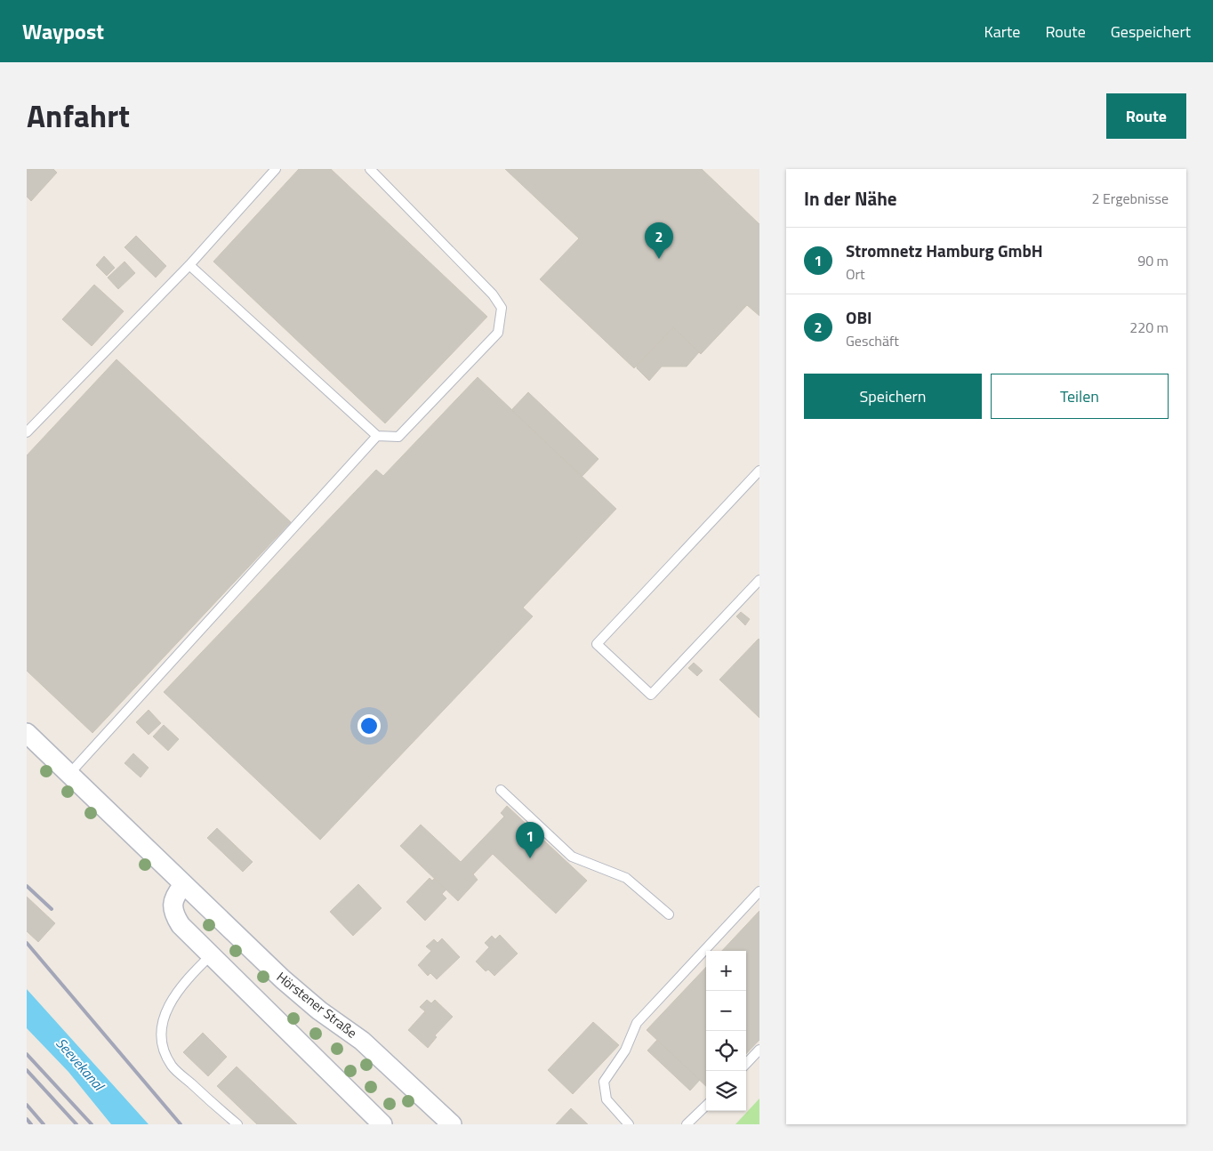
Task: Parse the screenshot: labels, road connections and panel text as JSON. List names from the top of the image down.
{
  "streets": {
    "street": ["Hörstener Straße"]
  },
  "water": ["Seevekanal"],
  "page": {
    "header": "Waypost",
    "nav": ["Karte", "Route", "Gespeichert"],
    "title": "Anfahrt",
    "buttons": [
      "Route",
      ["Speichern", "Teilen"]
    ],
    "heading": ["In der Nähe", "2 Ergebnisse"],
    "pins": ["2", "1"],
    "list": [
      {
        "mark": "1",
        "name": "Stromnetz Hamburg GmbH",
        "note": "Ort",
        "value": "90 m"
      },
      {
        "mark": "2",
        "name": "OBI",
        "note": "Geschäft",
        "value": "220 m"
      }
    ],
    "map_buttons": ["+", "−"]
  }
}
